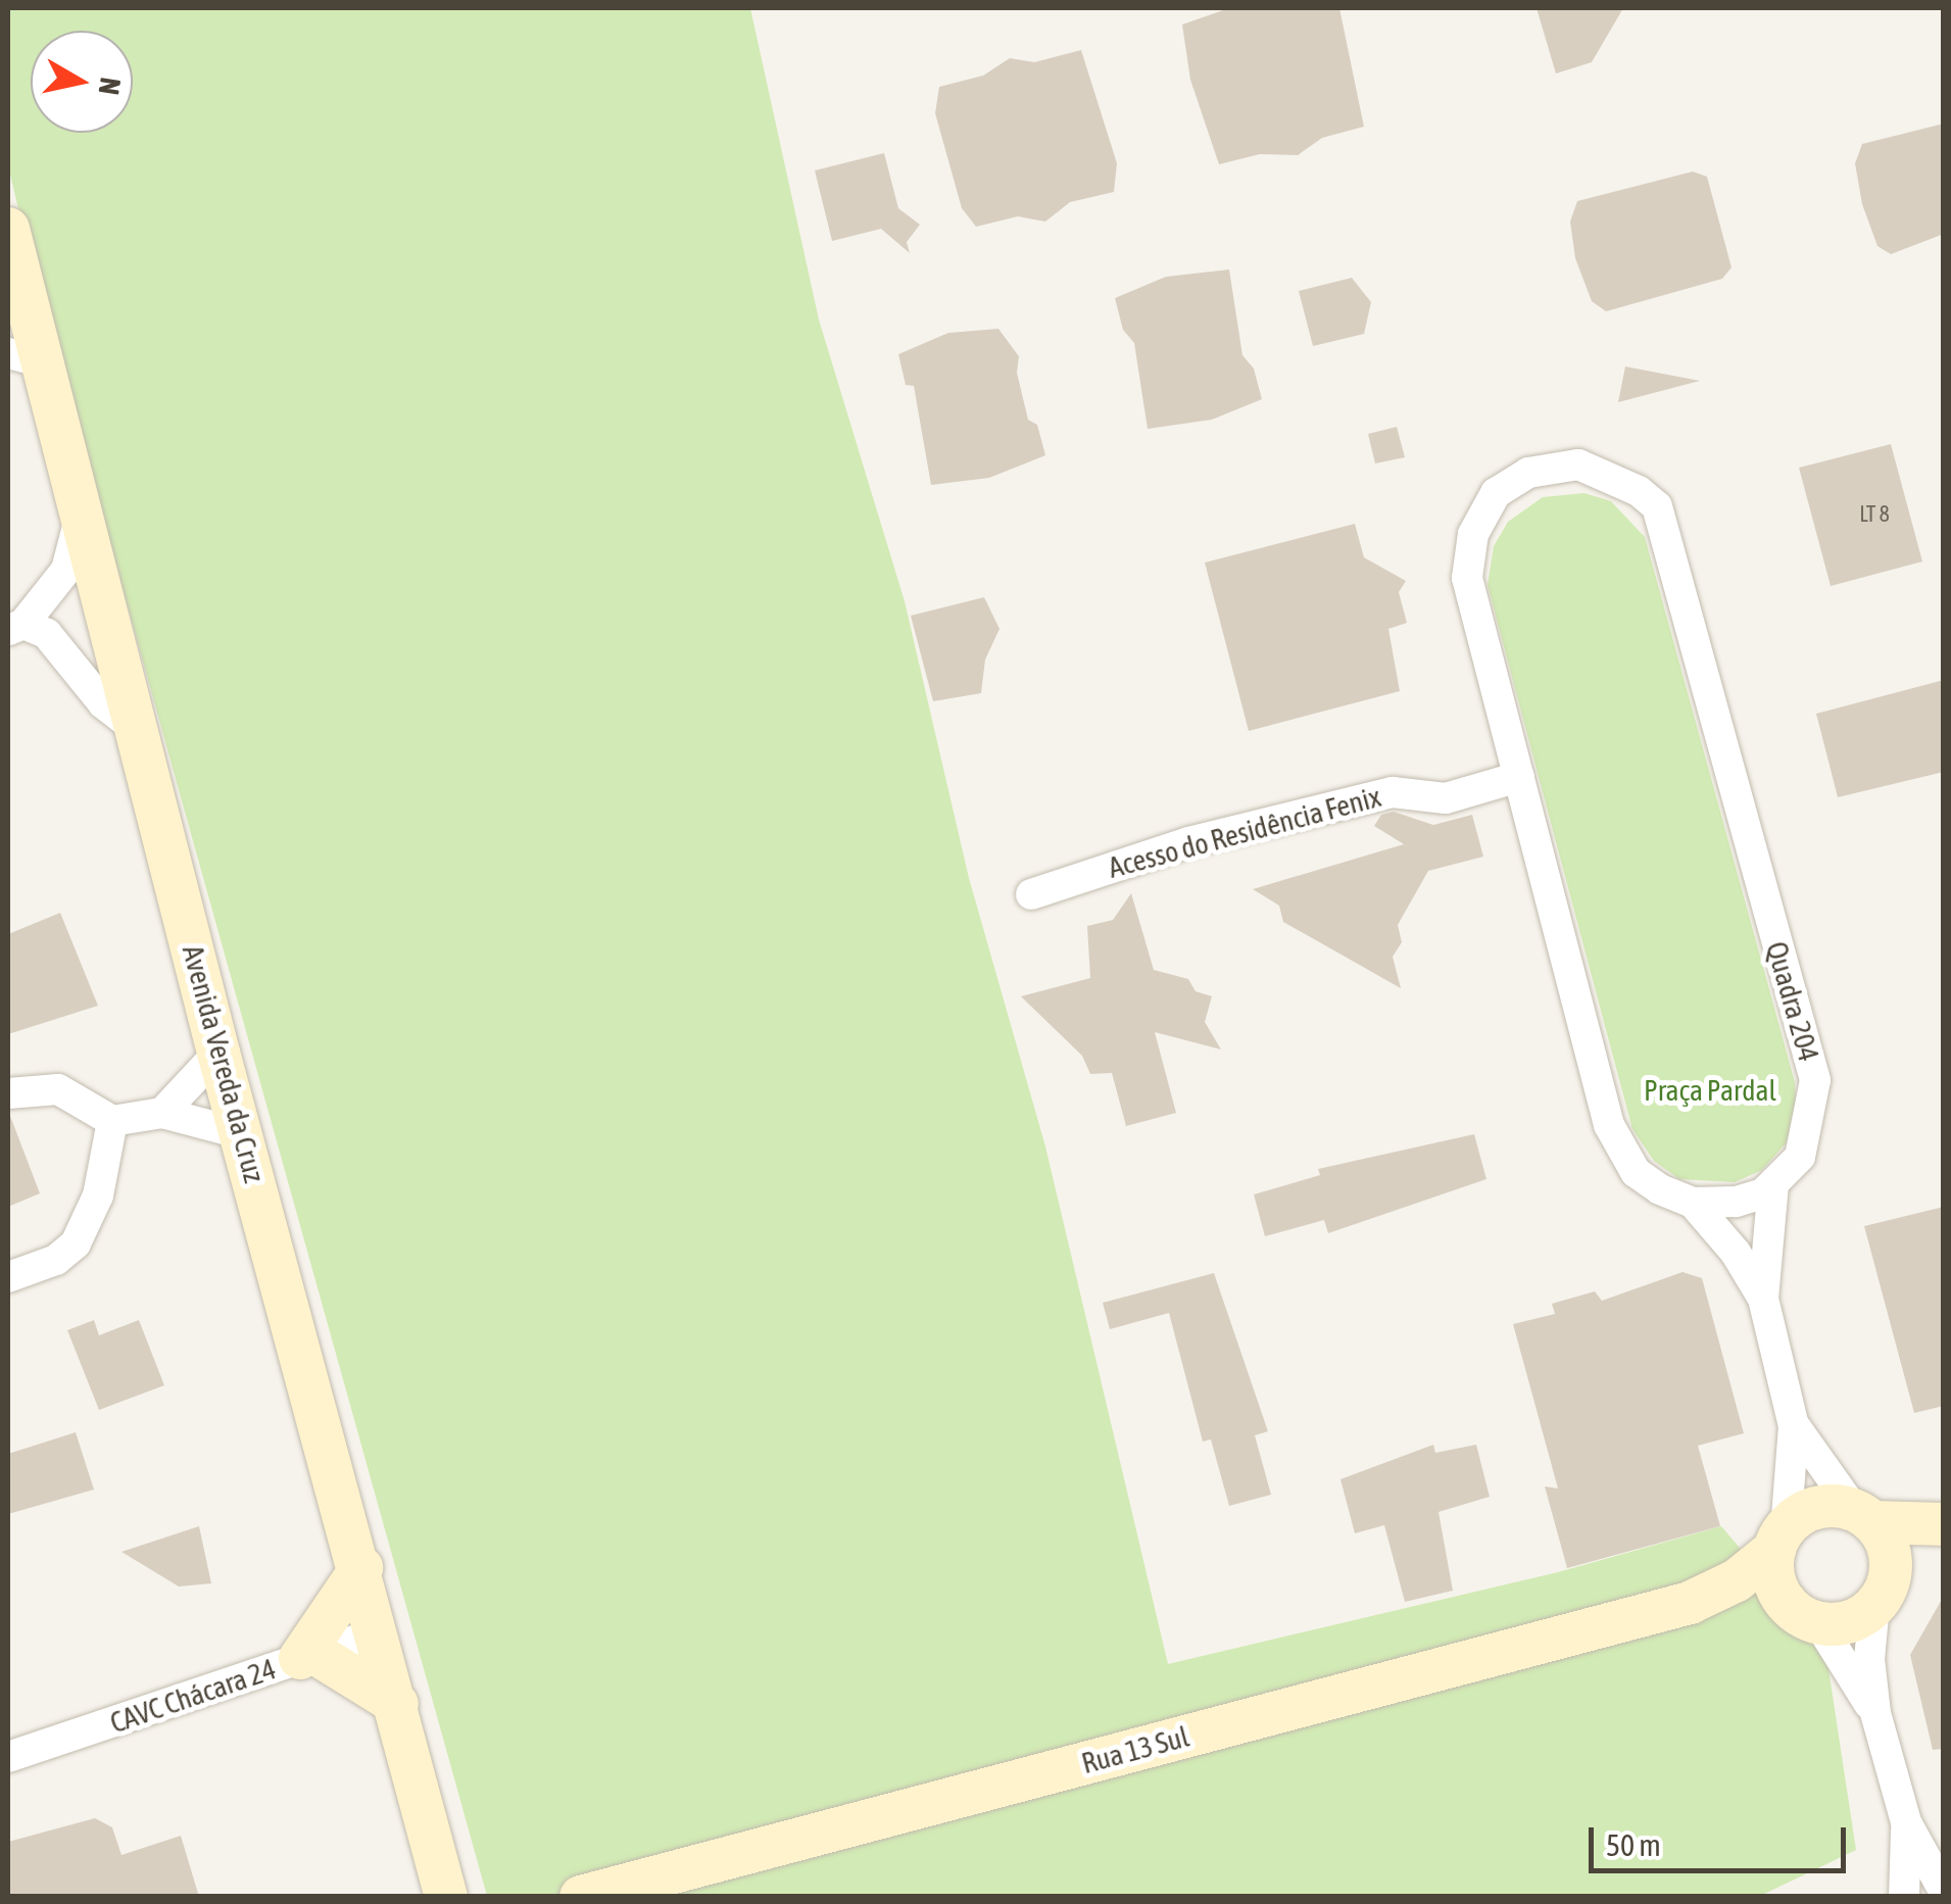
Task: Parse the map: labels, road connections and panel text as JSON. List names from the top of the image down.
{
  "streets": {
    "street": [
      "Acesso do Residência Fenix",
      "Quadra 204",
      "Avenida Vereda da Cruz",
      "CAVC Chácara 24",
      "Rua 13 Sul"
    ]
  },
  "crossings": [
    ["Acesso do Residência Fenix", "Quadra 204"],
    ["Avenida Vereda da Cruz", "CAVC Chácara 24"]
  ],
  "parks": ["Praça Pardal"],
  "house_numbers": ["LT 8"],
  "scale_bar": "50 m",
  "north": "right"
}
